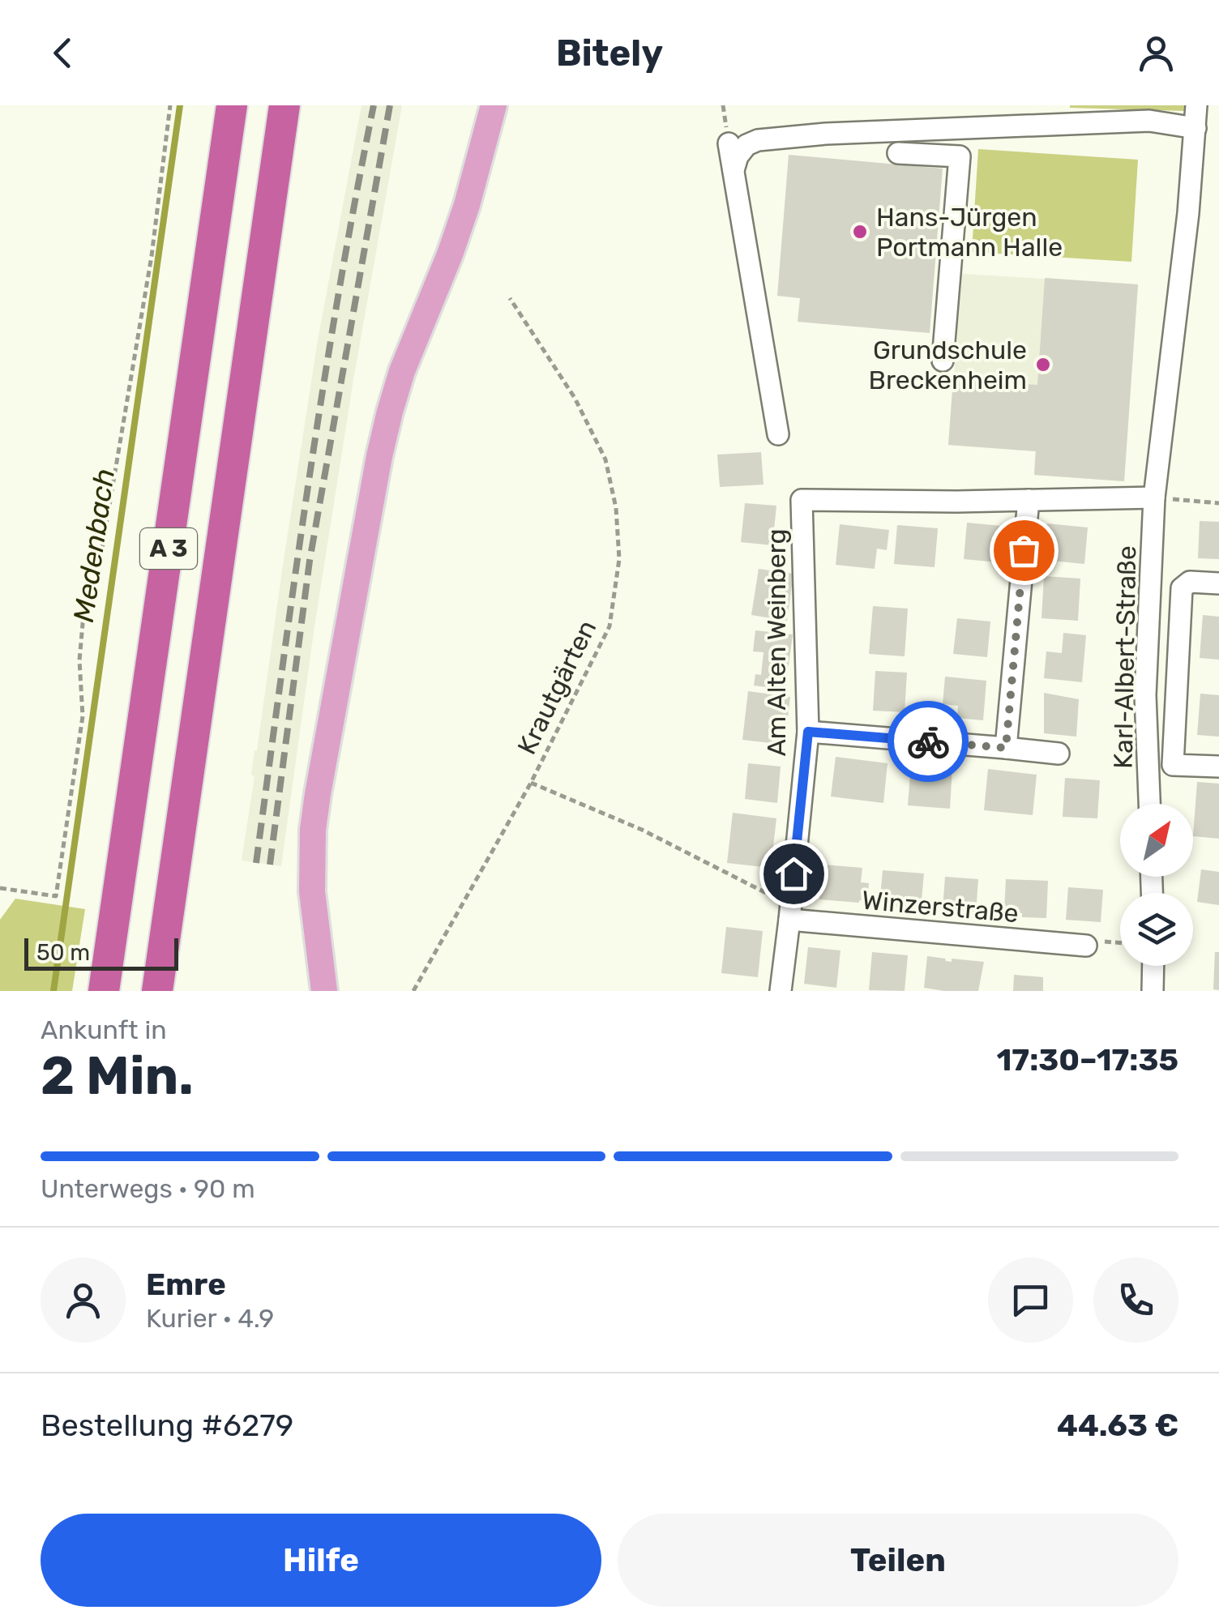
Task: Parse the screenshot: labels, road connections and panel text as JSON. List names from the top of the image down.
{
  "streets": {
    "highway": ["A 3"],
    "street": ["Am Alten Weinberg", "Karl-Albert-Straße", "Winzerstraße"],
    "path": ["Krautgärten"]
  },
  "crossings": [
    ["Am Alten Weinberg", "Karl-Albert-Straße"],
    ["Am Alten Weinberg", "Winzerstraße"]
  ],
  "water": ["Medenbach"],
  "places": ["Hans-Jürgen Portmann Halle", "Grundschule Breckenheim"],
  "scale_bar": "50 m",
  "north": "top right",
  "page": {
    "header": "Bitely",
    "scale": "50 m",
    "heading": ["2 Min.", "Ankunft in", "17:30–17:35"],
    "panel": [
      "Emre",
      "Kurier · 4.9",
      "Bestellung #6279",
      "44.63 €"
    ],
    "bar": "Unterwegs · 90 m",
    "buttons": ["Hilfe", "Teilen"]
  }
}
